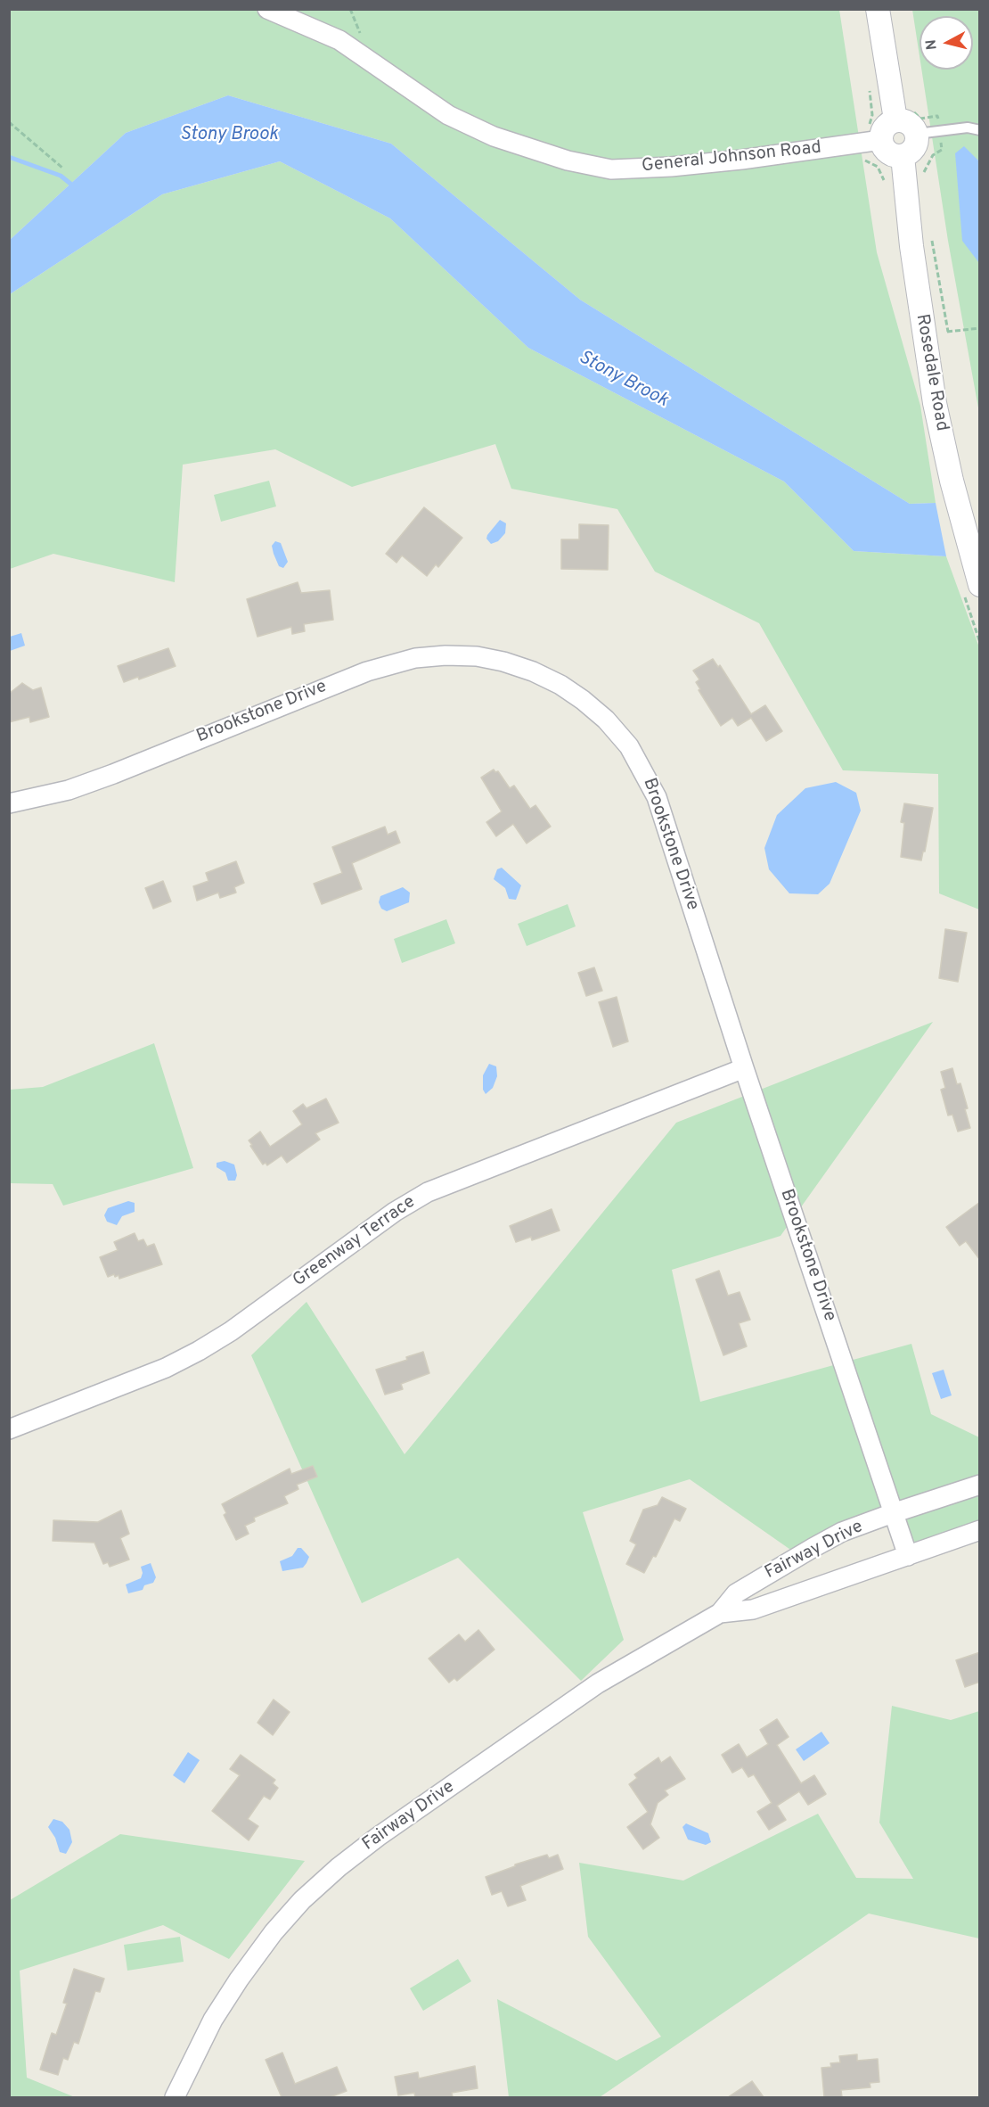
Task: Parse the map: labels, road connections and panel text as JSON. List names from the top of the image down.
{
  "streets": {
    "street": [
      "General Johnson Road",
      "Rosedale Road",
      "Brookstone Drive",
      "Greenway Terrace",
      "Fairway Drive"
    ]
  },
  "crossings": [
    ["General Johnson Road", "Rosedale Road"],
    ["Brookstone Drive", "Greenway Terrace"],
    ["Brookstone Drive", "Fairway Drive"]
  ],
  "water": ["Stony Brook"],
  "north": "left"
}
